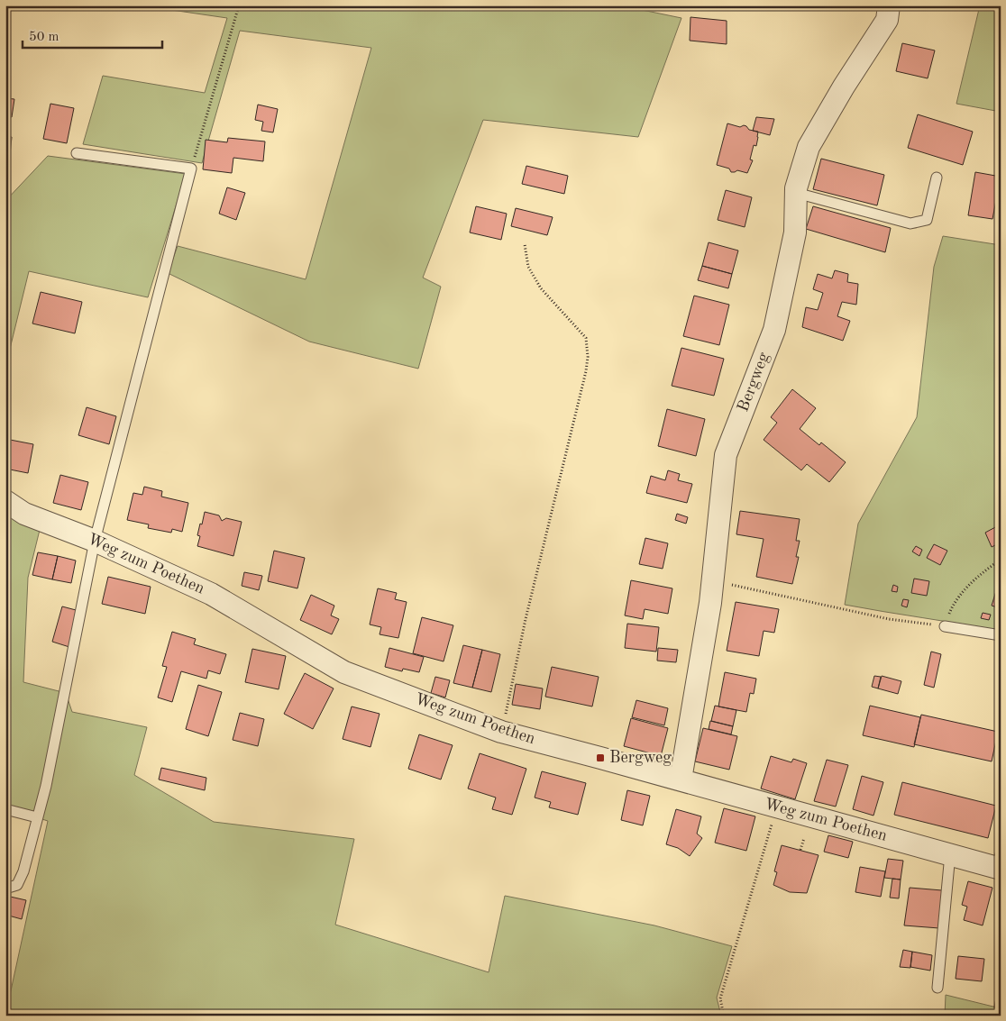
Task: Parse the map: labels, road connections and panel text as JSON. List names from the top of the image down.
{
  "streets": {
    "street": ["Bergweg", "Weg zum Poethen"]
  },
  "crossings": [
    ["Bergweg", "Weg zum Poethen"]
  ],
  "places": {
    "transit": ["Bergweg"]
  },
  "scale_bar": "50 m"
}
